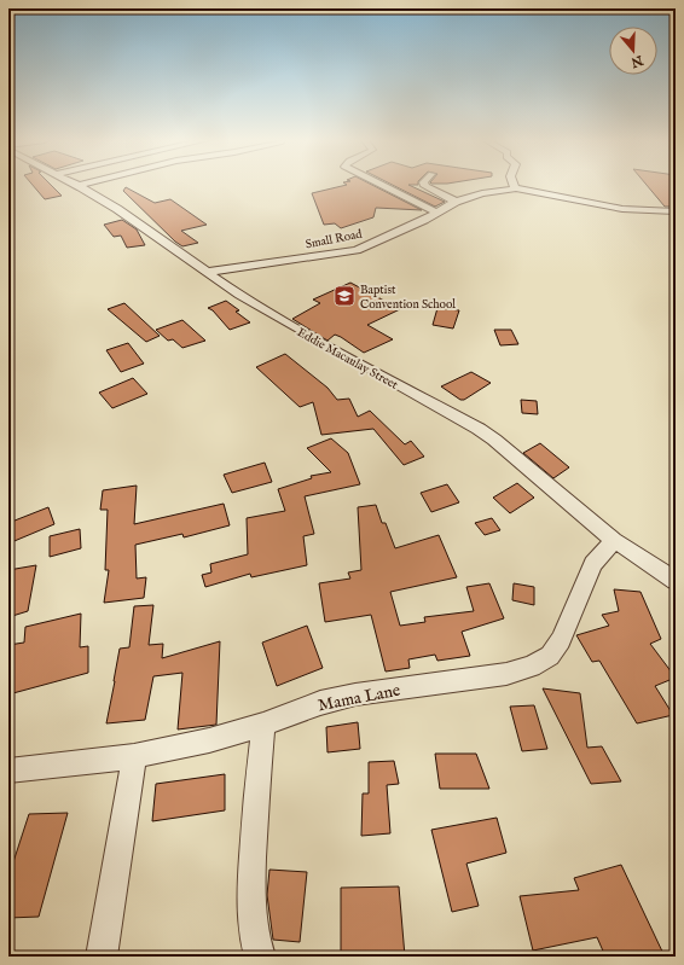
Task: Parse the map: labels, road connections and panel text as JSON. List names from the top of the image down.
{
  "streets": {
    "street": ["Small Road", "Eddie Macaulay Street", "Mama Lane"]
  },
  "crossings": [
    ["Small Road", "Eddie Macaulay Street"],
    ["Eddie Macaulay Street", "Mama Lane"]
  ],
  "places": {
    "school or university": ["Baptist Convention School"]
  },
  "north": "bottom"
}
